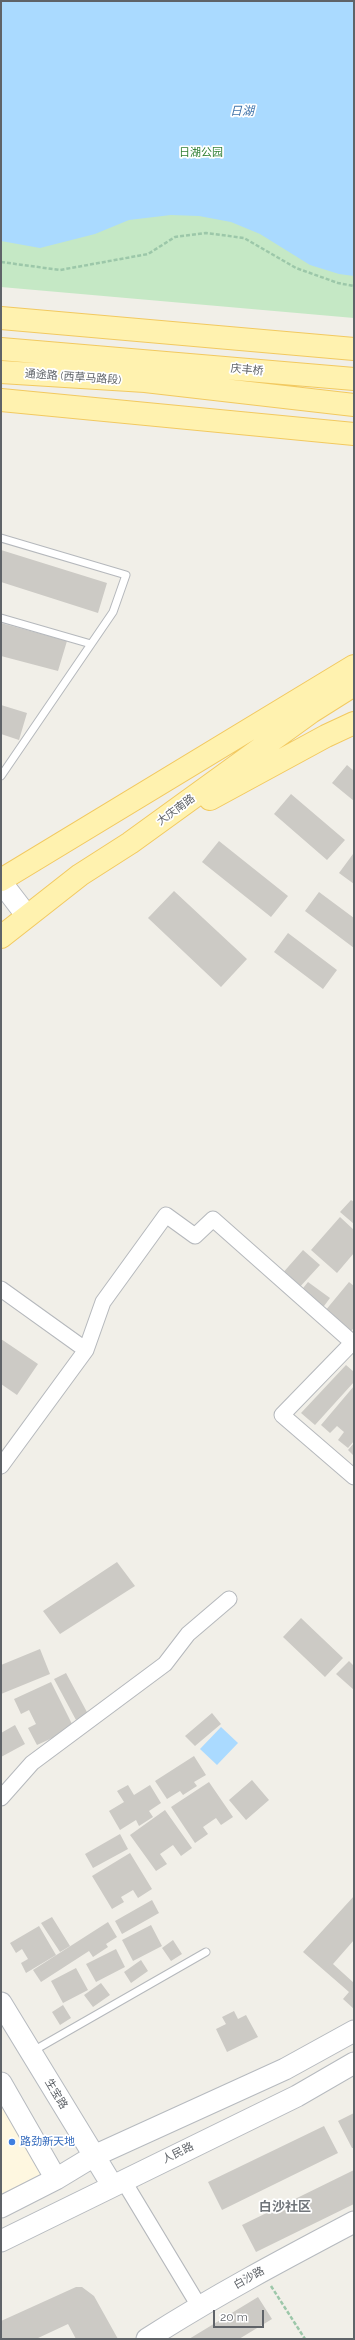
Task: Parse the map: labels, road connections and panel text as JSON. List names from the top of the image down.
{
  "streets": {
    "main road": [
      "庆丰桥",
      "通途路 (西草马路段)",
      "大庆南路",
      "生宝路",
      "人民路",
      "白沙路"
    ]
  },
  "crossings": [
    ["庆丰桥", "通途路 (西草马路段)"],
    ["生宝路", "人民路"]
  ],
  "districts": ["白沙社区"],
  "water": ["日湖"],
  "parks": ["日湖公园"],
  "places": ["路劲新天地"],
  "scale_bar": "20 m"
}
